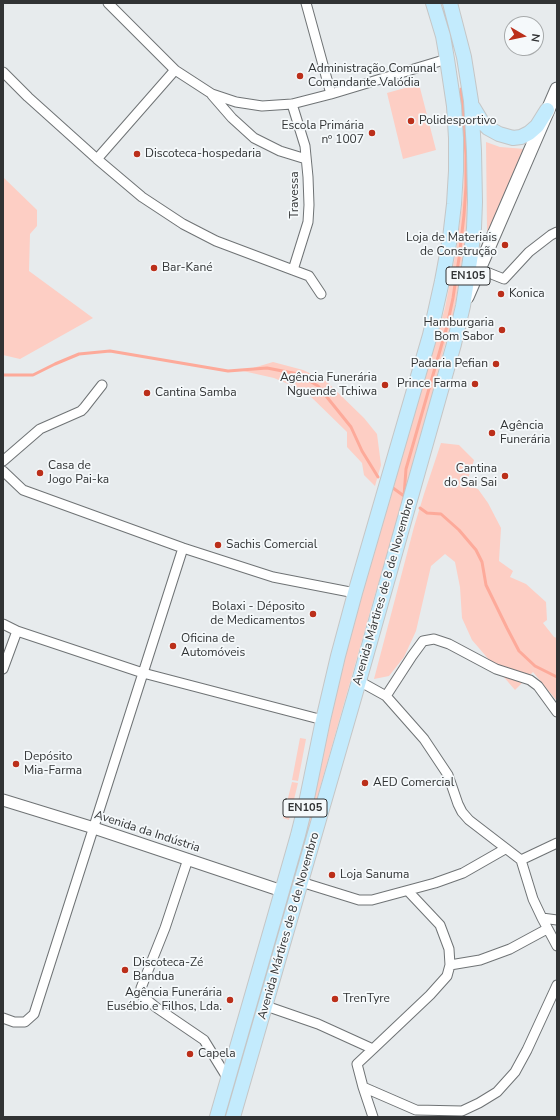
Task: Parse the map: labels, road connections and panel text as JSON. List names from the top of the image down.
{
  "streets": {
    "main road": ["EN105", "Avenida Mártires de 8 de Novembro"],
    "street": ["Travessa", "Avenida da Indústria"]
  },
  "crossings": [
    ["EN105", "Avenida Mártires de 8 de Novembro"],
    ["Avenida Mártires de 8 de Novembro", "Avenida da Indústria"]
  ],
  "places": [
    "Administração Comunal Comandante Valódia",
    "Polidesportivo",
    "Escola Primária nº 1007",
    "Discoteca-hospedaria",
    "Loja de Materiais de Construção",
    "Bar-Kané",
    "Konica",
    "Hamburgaria Bom Sabor",
    "Padaria Pefian",
    "Prince Farma",
    "Agência Funerária Nguende Tchiwa",
    "Cantina Samba",
    "Agência Funerária",
    "Casa de Jogo Pai-ka",
    "Cantina do Sai Sai",
    "Sachis Comercial",
    "Bolaxi - Déposito de Medicamentos",
    "Oficina de Automóveis",
    "Depósito Mia-Farma",
    "AED Comercial",
    "Loja Sanuma",
    "Discoteca-Zé Bandua",
    "TrenTyre",
    "Agência Funerária Eusébio e Filhos, Lda.",
    "Capela"
  ],
  "north": "right"
}
